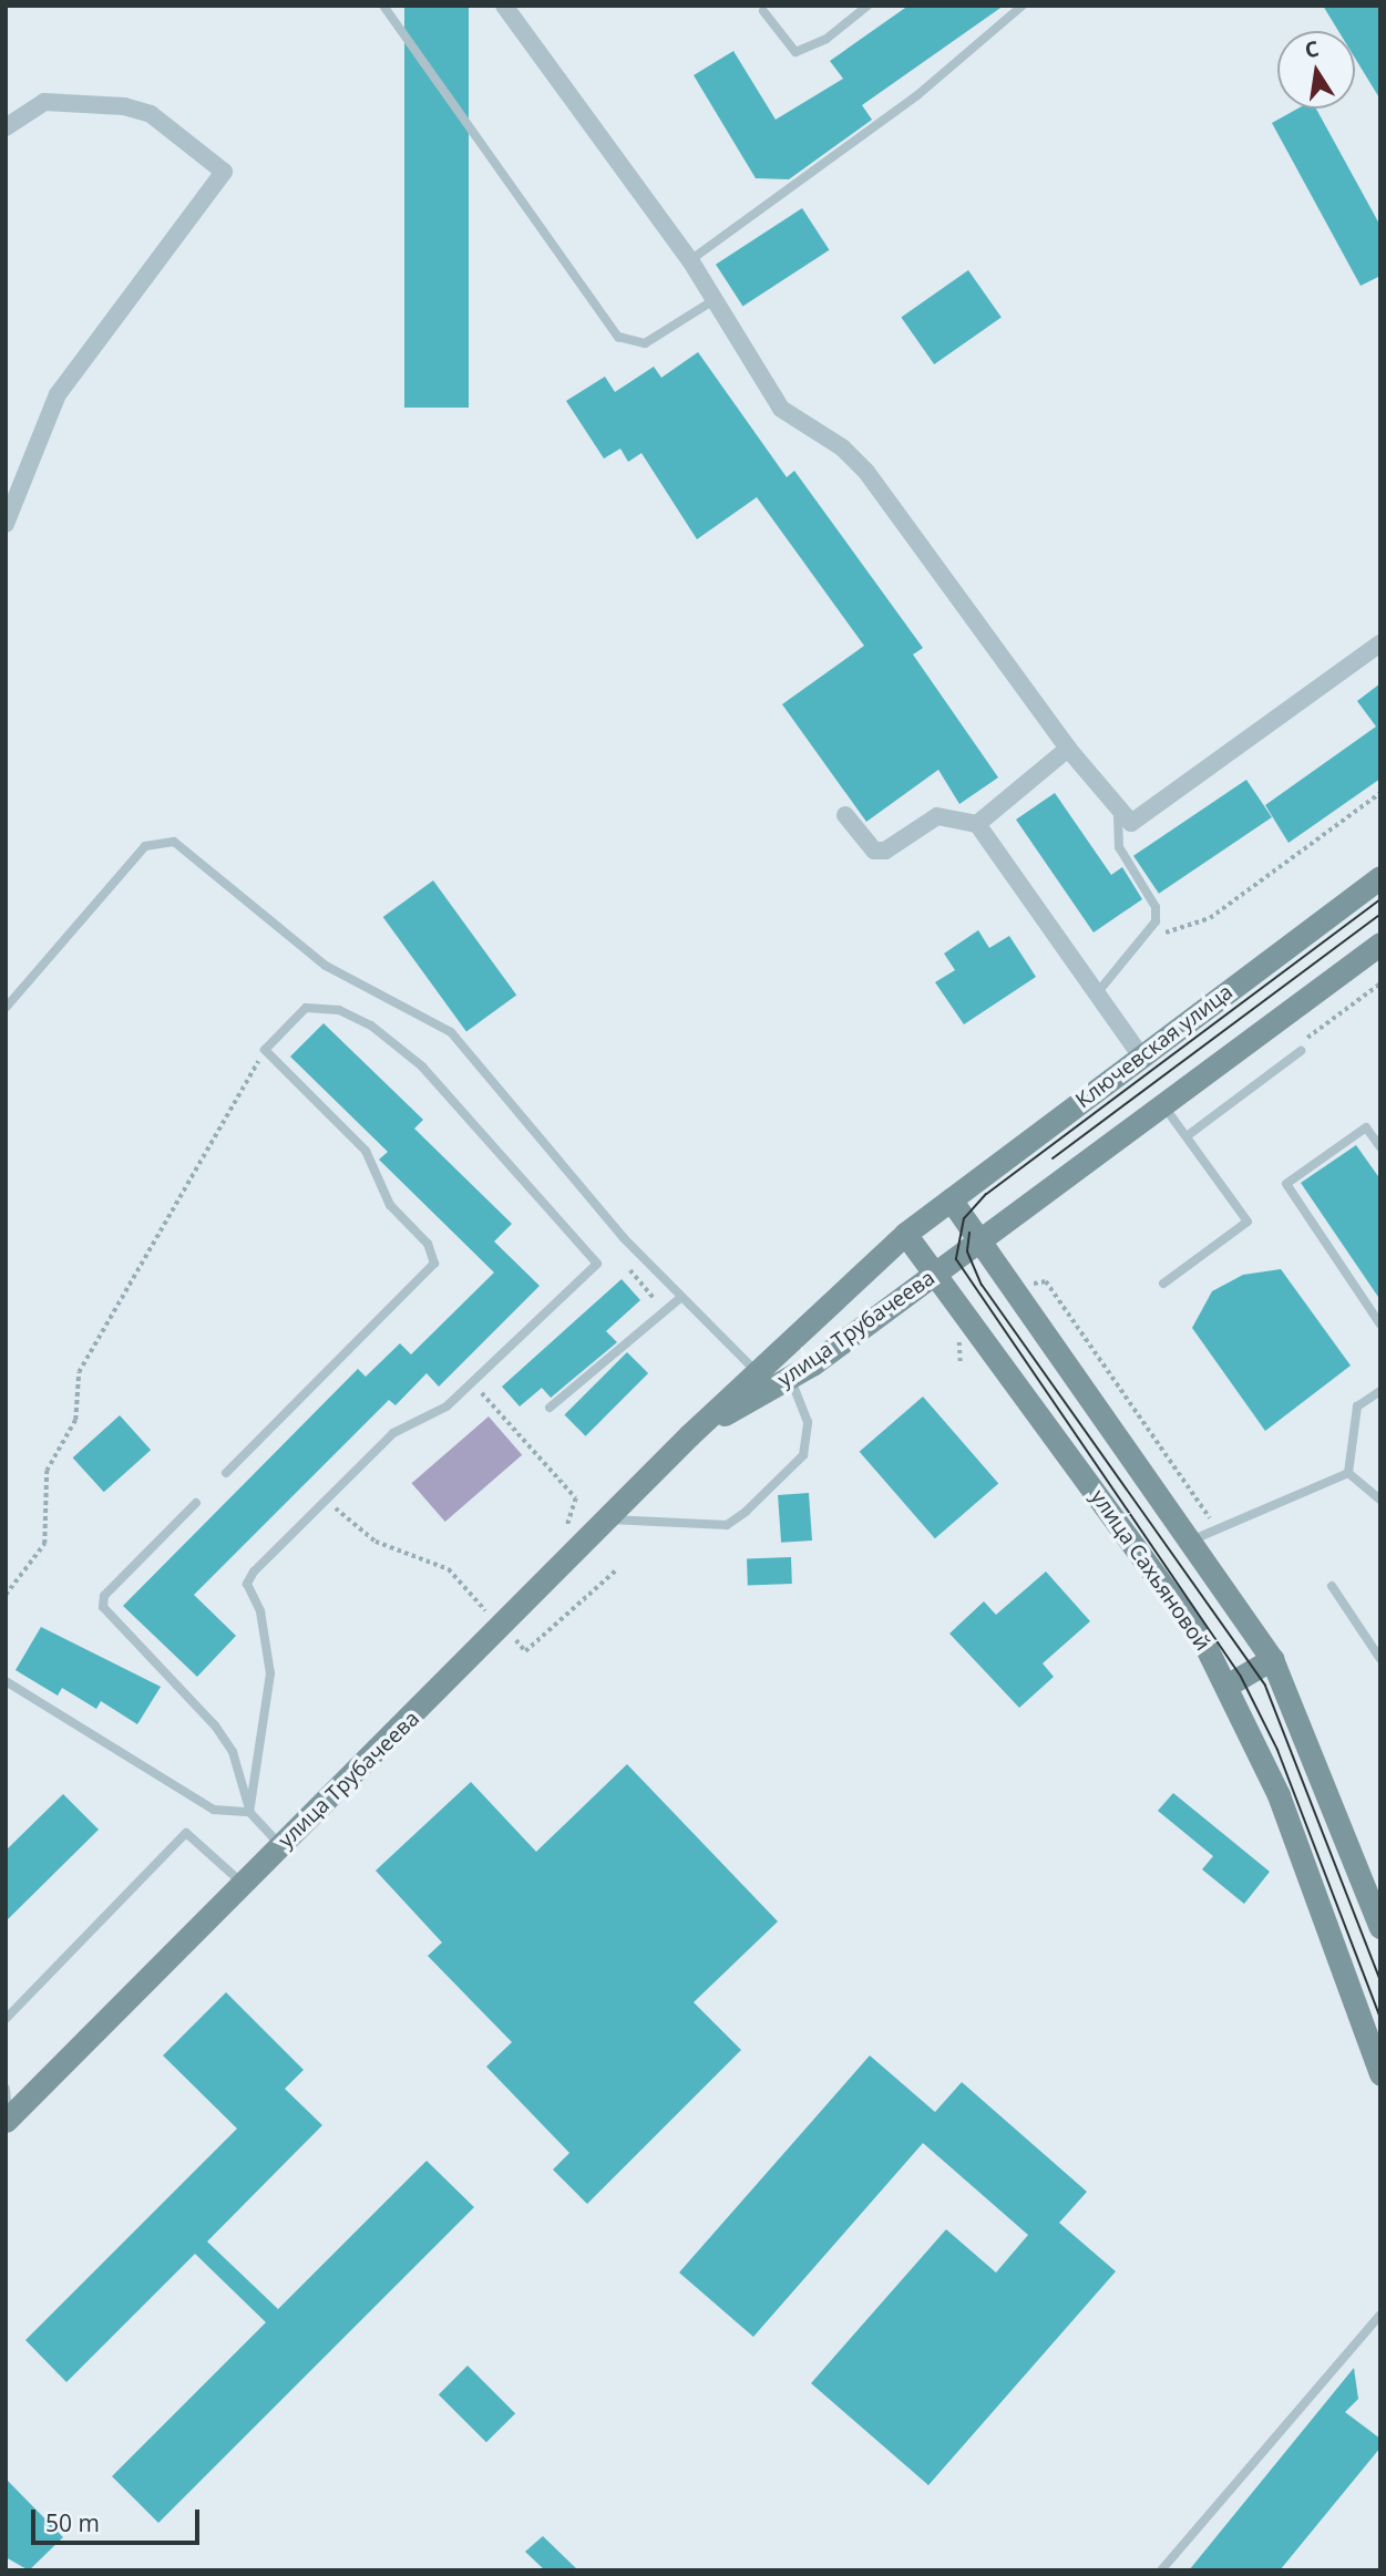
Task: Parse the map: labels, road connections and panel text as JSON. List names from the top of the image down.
{
  "streets": {
    "main road": ["Ключевская улица", "улица Трубачеева", "улица Сахьяновой"]
  },
  "crossings": [
    ["Ключевская улица", "улица Трубачеева"],
    ["улица Трубачеева", "улица Сахьяновой"]
  ],
  "scale_bar": "50 m",
  "north": "top"
}
